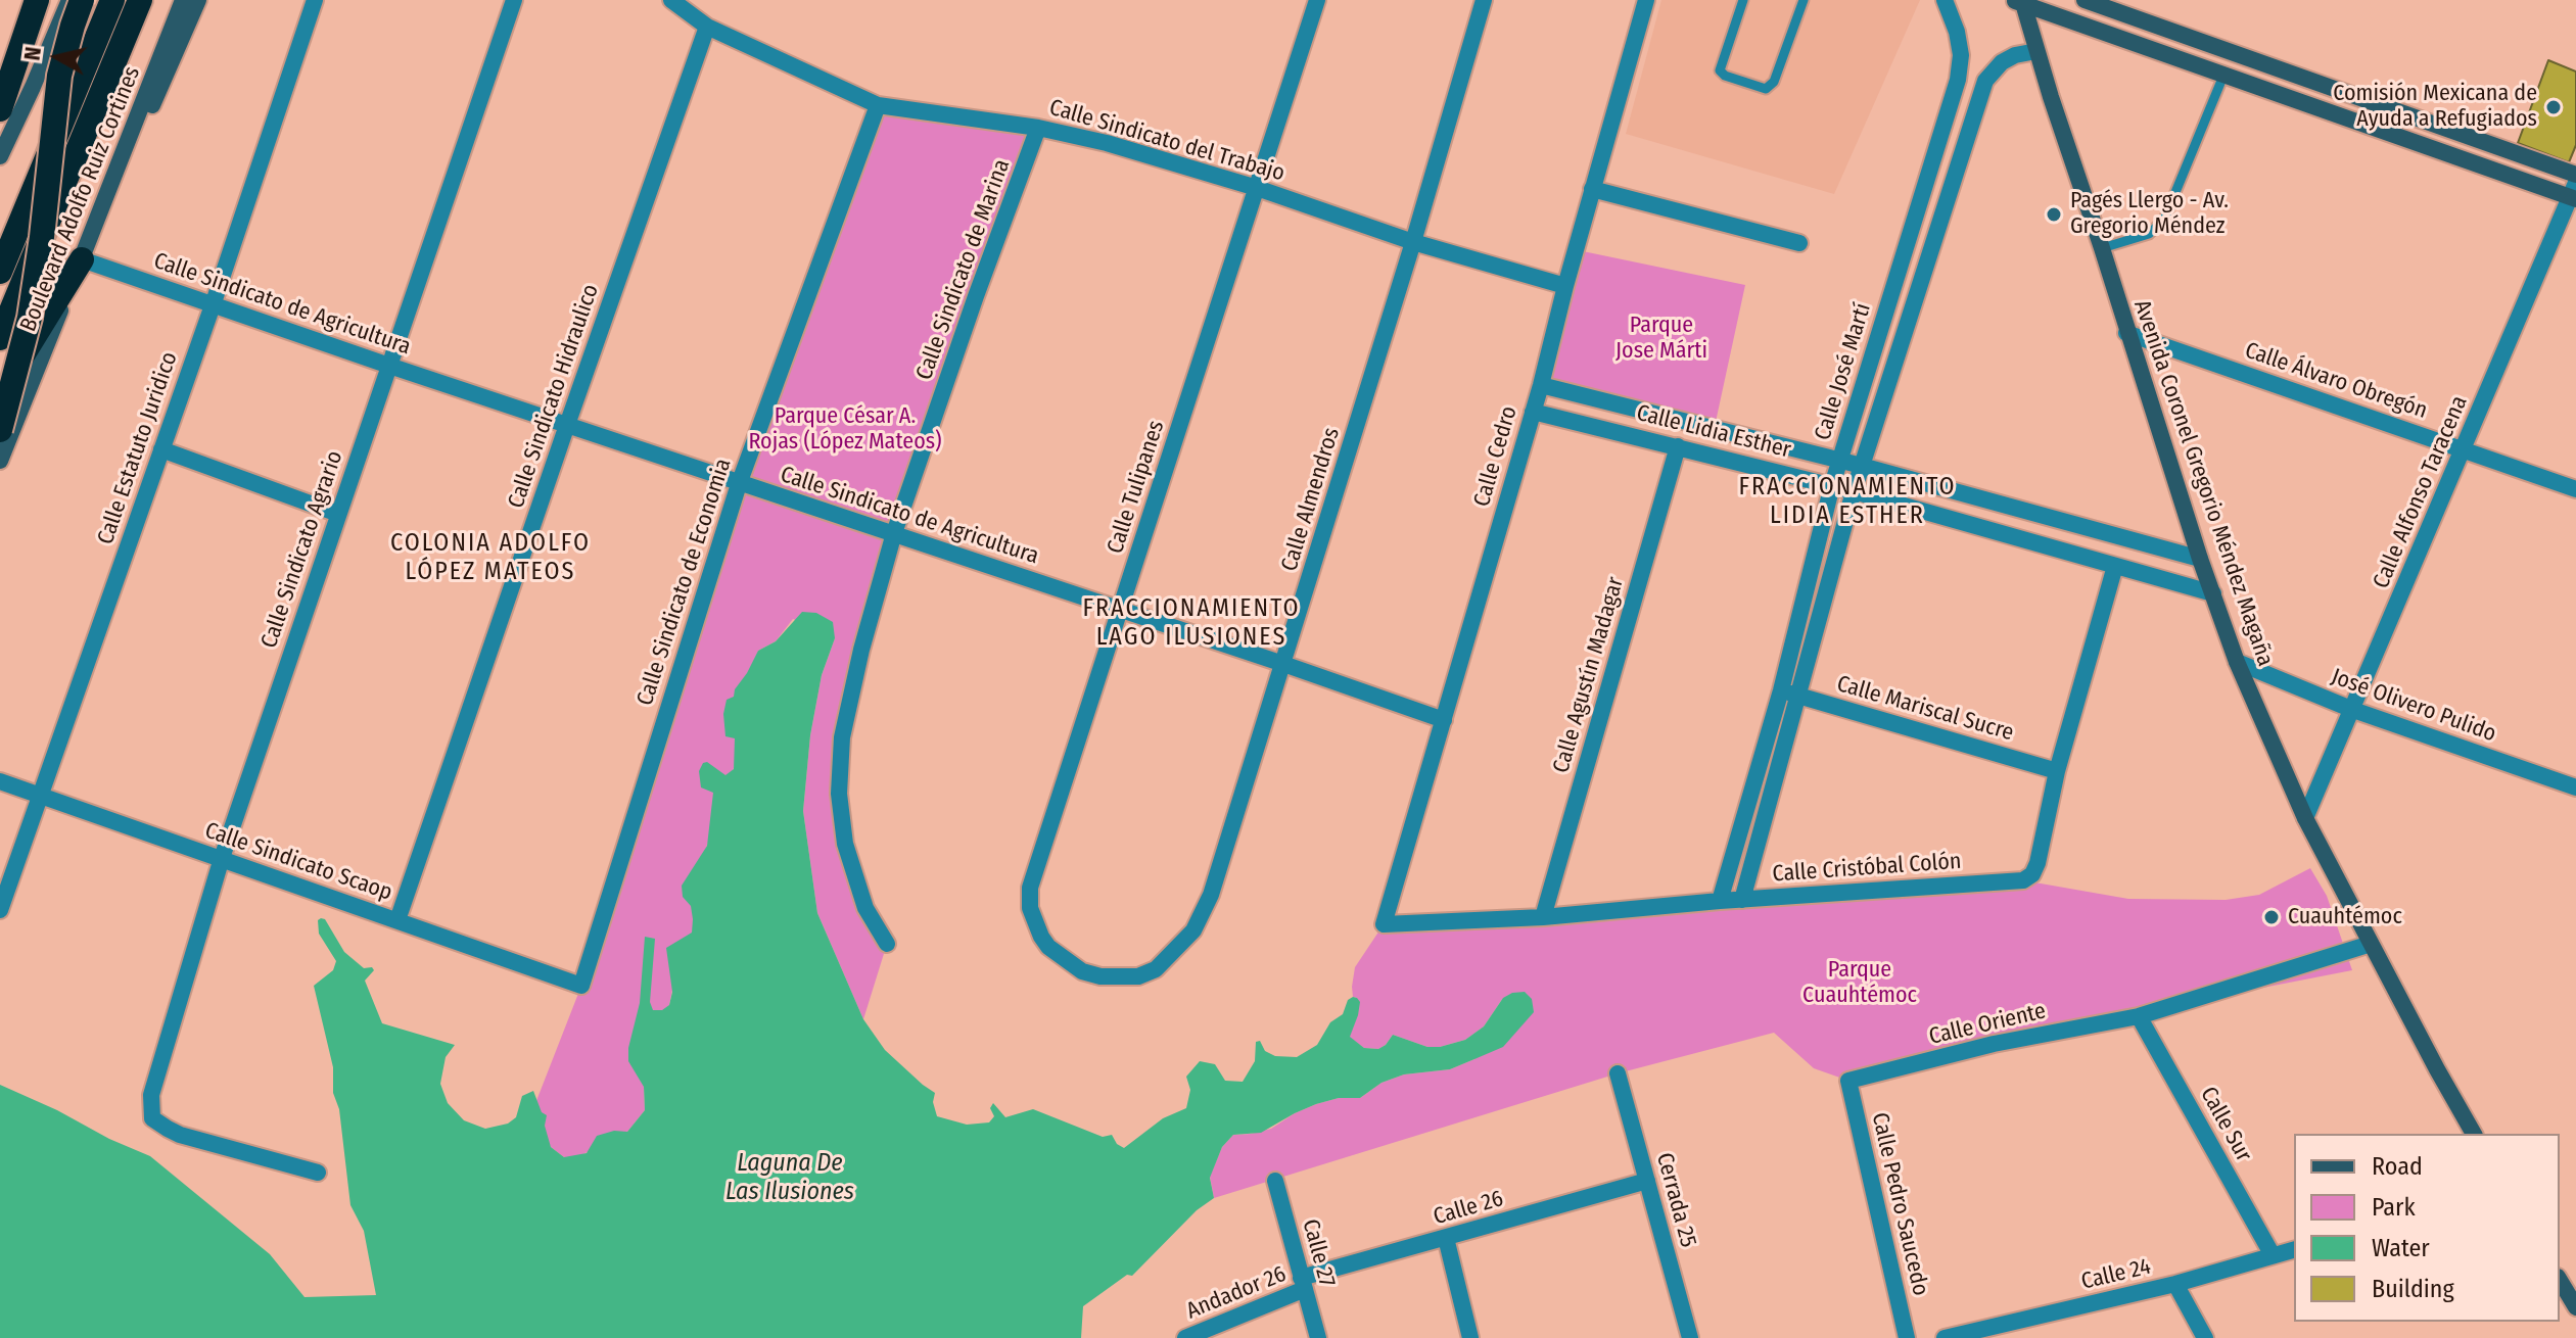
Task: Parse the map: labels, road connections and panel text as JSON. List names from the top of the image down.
{
  "streets": {
    "main road": ["Boulevard Adolfo Ruiz Cortines", "Avenida Coronel Gregorio Méndez Magaña"],
    "street": [
      "Calle Sindicato del Trabajo",
      "Calle Sindicato de Marina",
      "Calle Sindicato de Agricultura",
      "Calle José Martí",
      "Calle Álvaro Obregón",
      "Calle Sindicato Hidraulico",
      "Calle Lidia Esther",
      "Calle Estatuto Juridico",
      "Calle Cedro",
      "Calle Tulipanes",
      "Calle Alfonso Taracena",
      "Calle Almendros",
      "Calle Sindicato Agrario",
      "Calle Sindicato de Economia",
      "Calle Agustín Madagar",
      "José Olivero Pulido",
      "Calle Mariscal Sucre",
      "Calle Sindicato Scaop",
      "Calle Cristóbal Colón",
      "Calle Oriente",
      "Calle Sur",
      "Cerrada 25",
      "Calle Pedro Saucedo",
      "Calle 26",
      "Calle 27",
      "Calle 24",
      "Andador 26"
    ]
  },
  "crossings": [
    ["Calle Sindicato del Trabajo", "Calle Sindicato de Marina"],
    ["Calle Sindicato del Trabajo", "Calle Sindicato Hidraulico"],
    ["Calle Sindicato del Trabajo", "Calle Cedro"],
    ["Calle Sindicato del Trabajo", "Calle Tulipanes"],
    ["Calle Sindicato del Trabajo", "Calle Almendros"],
    ["Calle Sindicato del Trabajo", "Calle Sindicato de Economia"],
    ["Boulevard Adolfo Ruiz Cortines", "Calle Sindicato de Agricultura"],
    ["Calle Sindicato de Marina", "Calle Sindicato de Agricultura"],
    ["Calle Sindicato de Agricultura", "Calle Sindicato Hidraulico"],
    ["Calle Sindicato de Agricultura", "Calle Estatuto Juridico"],
    ["Calle Sindicato de Agricultura", "Calle Cedro"],
    ["Calle Sindicato de Agricultura", "Calle Tulipanes"],
    ["Calle Sindicato de Agricultura", "Calle Almendros"],
    ["Calle Sindicato de Agricultura", "Calle Sindicato Agrario"],
    ["Calle Sindicato de Agricultura", "Calle Sindicato de Economia"],
    ["Calle José Martí", "Calle Lidia Esther"],
    ["Calle José Martí", "Avenida Coronel Gregorio Méndez Magaña"],
    ["Calle José Martí", "Calle Mariscal Sucre"],
    ["Calle José Martí", "Calle Cristóbal Colón"],
    ["Calle Álvaro Obregón", "Avenida Coronel Gregorio Méndez Magaña"],
    ["Calle Álvaro Obregón", "Calle Alfonso Taracena"],
    ["Calle Sindicato Hidraulico", "Calle Sindicato Scaop"],
    ["Calle Lidia Esther", "Calle Cedro"],
    ["Calle Lidia Esther", "Avenida Coronel Gregorio Méndez Magaña"],
    ["Calle Lidia Esther", "Calle Agustín Madagar"],
    ["Calle Lidia Esther", "Calle Cristóbal Colón"],
    ["Calle Estatuto Juridico", "Calle Sindicato Scaop"],
    ["Calle Cedro", "Calle Cristóbal Colón"],
    ["Avenida Coronel Gregorio Méndez Magaña", "Calle Alfonso Taracena"],
    ["Avenida Coronel Gregorio Méndez Magaña", "José Olivero Pulido"],
    ["Avenida Coronel Gregorio Méndez Magaña", "Calle Oriente"],
    ["Calle Tulipanes", "Calle Almendros"],
    ["Calle Alfonso Taracena", "José Olivero Pulido"],
    ["Calle Sindicato Agrario", "Calle Sindicato Scaop"],
    ["Calle Sindicato de Economia", "Calle Sindicato Scaop"],
    ["Calle Agustín Madagar", "Calle Cristóbal Colón"],
    ["Calle Mariscal Sucre", "Calle Cristóbal Colón"],
    ["Calle Oriente", "Calle Sur"],
    ["Calle Oriente", "Calle Pedro Saucedo"],
    ["Calle Sur", "Calle 24"],
    ["Cerrada 25", "Calle 26"],
    ["Calle 26", "Calle 27"],
    ["Calle 26", "Andador 26"],
    ["Calle 27", "Andador 26"]
  ],
  "districts": ["FRACCIONAMIENTO LIDIA ESTHER", "COLONIA ADOLFO LÓPEZ MATEOS", "FRACCIONAMIENTO LAGO ILUSIONES"],
  "water": ["Laguna De Las Ilusiones"],
  "parks": ["Parque Jose Márti", "Parque César A. Rojas (López Mateos)", "Parque Cuauhtémoc"],
  "places": ["Comisión Mexicana de Ayuda a Refugiados", "Pagés Llergo - Av. Gregorio Méndez", "Cuauhtémoc"],
  "legend": [
    "Road",
    "Park",
    "Water",
    "Building"
  ],
  "north": "left"
}
